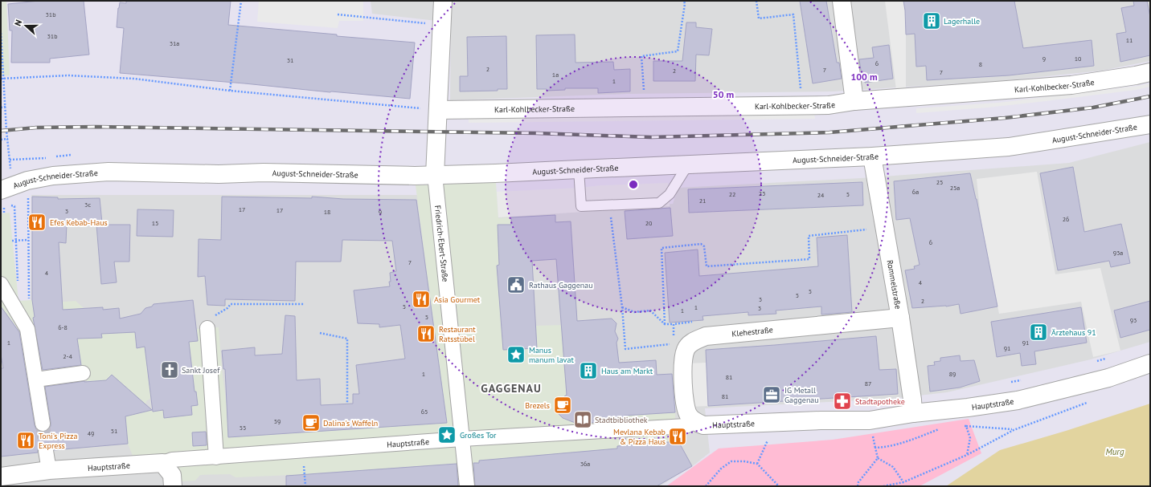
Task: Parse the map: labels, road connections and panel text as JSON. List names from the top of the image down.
{
  "streets": {
    "street": [
      "Karl-Kohlbecker-Straße",
      "August-Schneider-Straße",
      "Friedrich-Ebert-Straße",
      "Rommelstraße",
      "Klehestraße",
      "Hauptstraße"
    ]
  },
  "crossings": [
    ["Karl-Kohlbecker-Straße", "Friedrich-Ebert-Straße"],
    ["August-Schneider-Straße", "Friedrich-Ebert-Straße"],
    ["August-Schneider-Straße", "Rommelstraße"],
    ["Friedrich-Ebert-Straße", "Hauptstraße"],
    ["Rommelstraße", "Klehestraße"],
    ["Rommelstraße", "Hauptstraße"],
    ["Klehestraße", "Hauptstraße"]
  ],
  "districts": ["GAGGENAU"],
  "water": ["Murg"],
  "places": {
    "building": ["Lagerhalle", "Ärztehaus 91", "Haus am Markt"],
    "restaurant": [
      "Efes Kebab-Haus",
      "Asia Gourmet",
      "Restaurant Ratsstübel",
      "Mevlana Kebab & Pizza Haus",
      "Toni's Pizza Express"
    ],
    "public building": ["Rathaus Gaggenau"],
    "place": ["Manus manum lavat", "Großes Tor"],
    "church": ["Sankt Josef"],
    "office": ["IG Metall Gaggenau"],
    "pharmacy": ["Stadtapotheke"],
    "cafe": ["Brezels", "Dalina's Waffeln"],
    "library": ["Stadtbibliothek"]
  },
  "house_numbers": [
    "31b",
    "31b",
    "11",
    "31a",
    "9",
    "10",
    "31",
    "6",
    "8",
    "2",
    "7",
    "2",
    "7",
    "1a",
    "1",
    "25",
    "25a",
    "6a",
    "23",
    "22",
    "5",
    "24",
    "21",
    "3c",
    "17",
    "17",
    "3",
    "18",
    "9",
    "26",
    "15",
    "20",
    "6",
    "93a",
    "7",
    "4",
    "4",
    "5",
    "5",
    "3",
    "2",
    "5",
    "1",
    "3",
    "1",
    "5",
    "93",
    "6-8",
    "1",
    "91",
    "91",
    "2-4",
    "1",
    "89",
    "81",
    "87",
    "81",
    "65",
    "59",
    "55",
    "51",
    "49",
    "36a"
  ],
  "north": "left",
  "rings": ["100 m", "50 m"]
}
